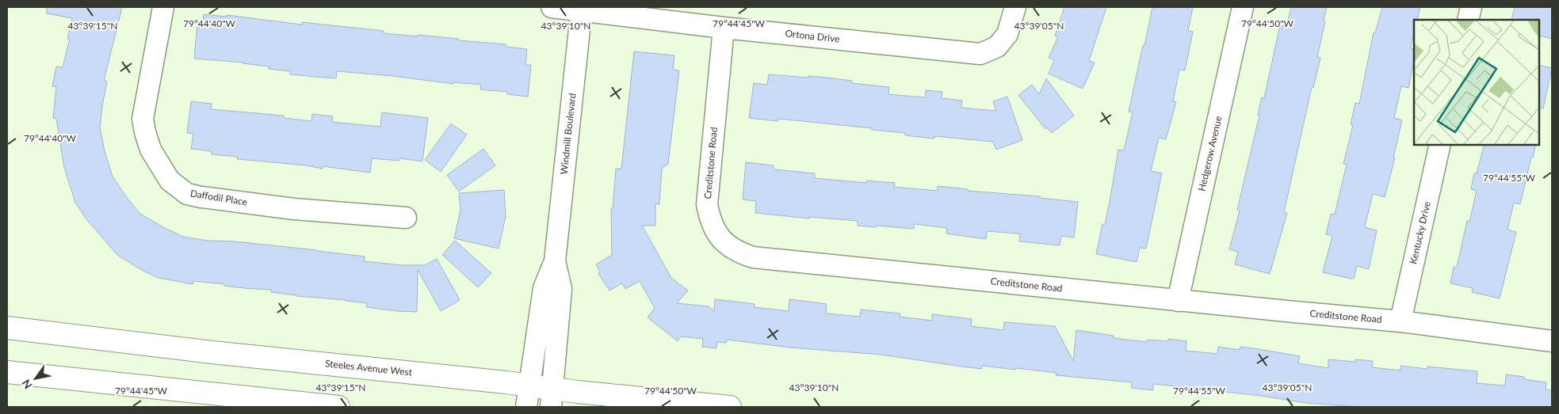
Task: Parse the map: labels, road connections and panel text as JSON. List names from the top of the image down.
{
  "streets": {
    "main road": ["Steeles Avenue West"],
    "street": [
      "Ortona Drive",
      "Windmill Boulevard",
      "Hedgerow Avenue",
      "Creditstone Road",
      "Daffodil Place",
      "Kentucky Drive"
    ]
  },
  "crossings": [
    ["Ortona Drive", "Windmill Boulevard"],
    ["Ortona Drive", "Creditstone Road"],
    ["Windmill Boulevard", "Steeles Avenue West"],
    ["Hedgerow Avenue", "Creditstone Road"],
    ["Creditstone Road", "Kentucky Drive"]
  ],
  "north": "bottom left",
  "coordinates": [
    "79°44'40\"W",
    "79°44'45\"W",
    "79°44'50\"W",
    "43°39'15\"N",
    "43°39'10\"N",
    "43°39'05\"N",
    "79°44'55\"W"
  ]
}
